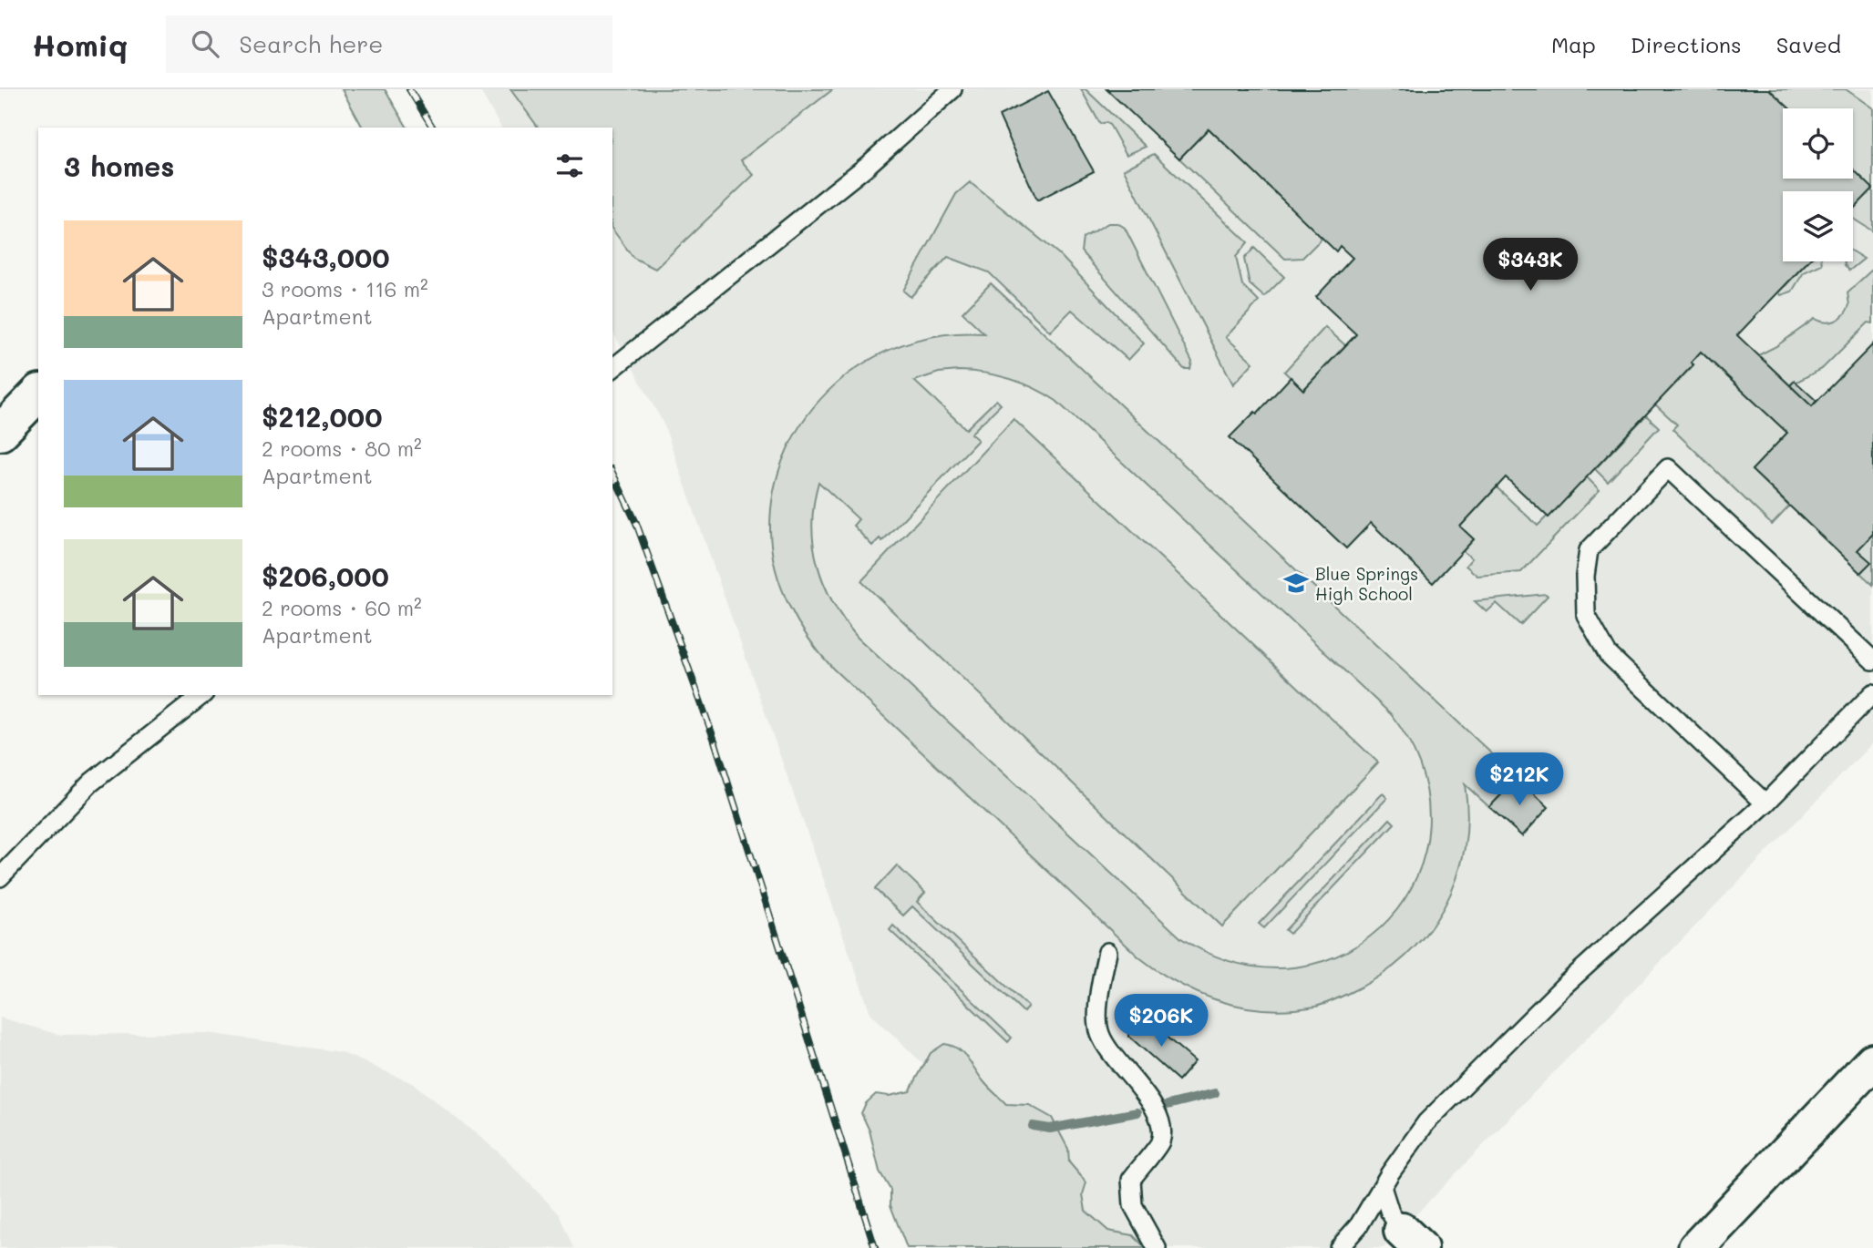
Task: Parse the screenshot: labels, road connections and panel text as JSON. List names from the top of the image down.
{
  "places": {
    "school or university": ["Blue Springs High School"]
  },
  "page": {
    "header": "Homiq",
    "search": "Search here",
    "nav": ["Map", "Directions", "Saved"],
    "heading": "3 homes",
    "list": [
      {
        "name": "$343,000",
        "note": "3 rooms · 116 m² · Apartment"
      },
      {
        "name": "$212,000",
        "note": "2 rooms · 80 m² · Apartment"
      },
      {
        "name": "$206,000",
        "note": "2 rooms · 60 m² · Apartment"
      }
    ],
    "price": ["$343K", "$212K", "$206K"]
  }
}
